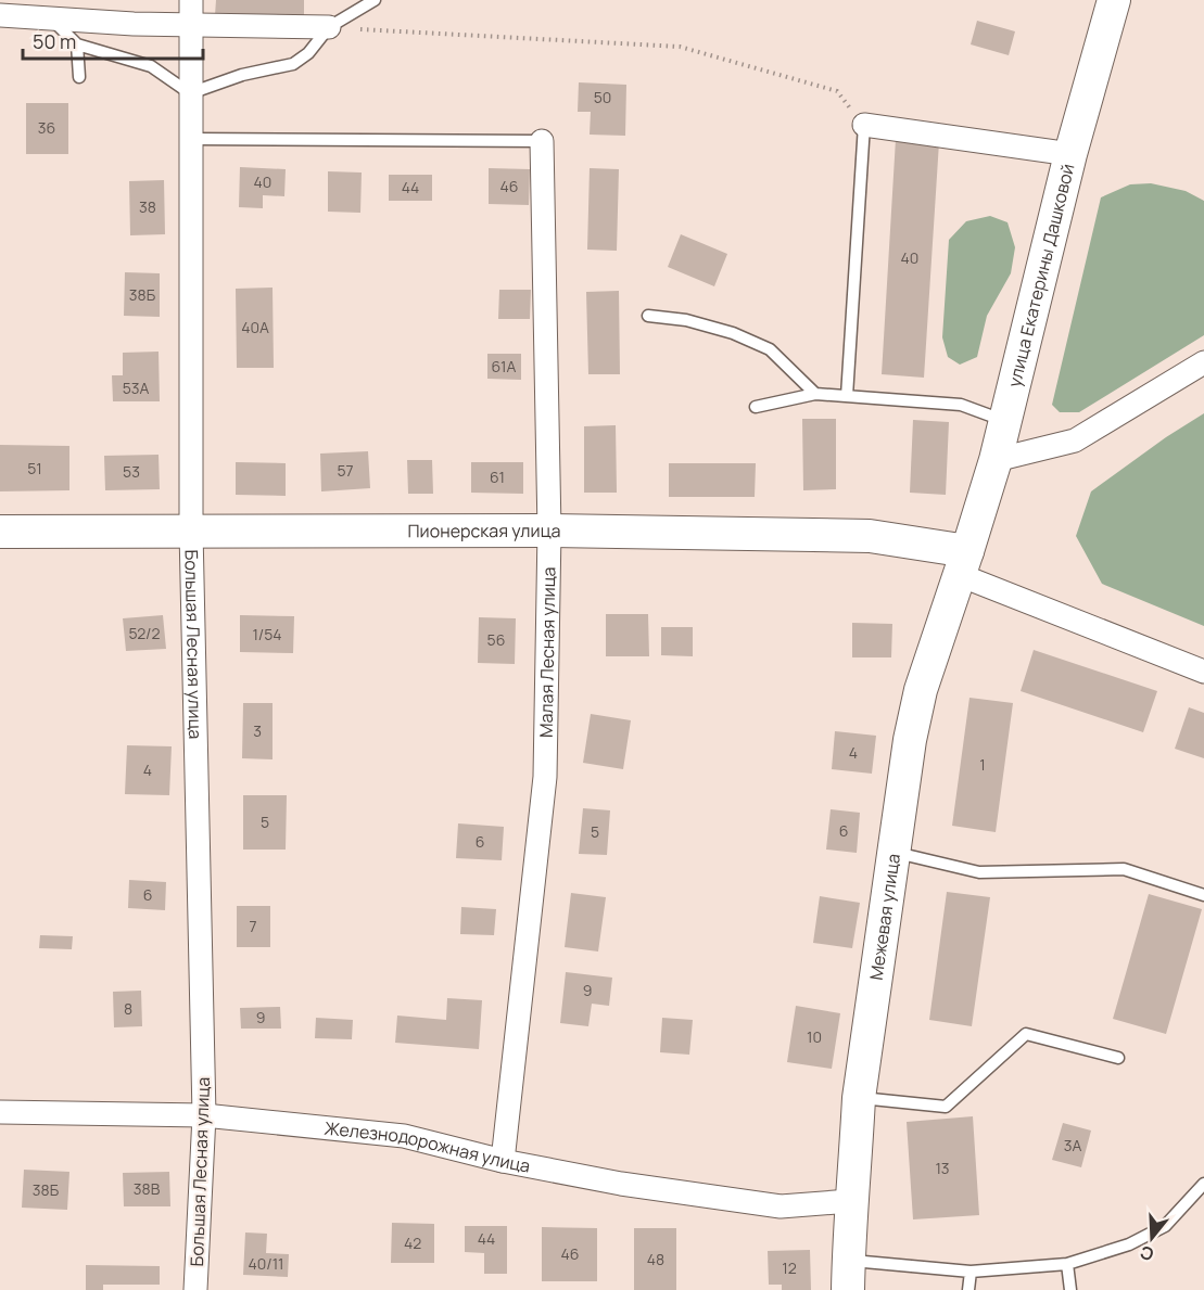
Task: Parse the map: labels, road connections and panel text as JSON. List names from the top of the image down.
{
  "streets": {
    "street": [
      "улица Екатерины Дашковой",
      "Пионерская улица",
      "Большая Лесная улица",
      "Малая Лесная улица",
      "Межевая улица",
      "Железнодорожная улица"
    ]
  },
  "crossings": [
    ["улица Екатерины Дашковой", "Пионерская улица"],
    ["улица Екатерины Дашковой", "Межевая улица"],
    ["Пионерская улица", "Большая Лесная улица"],
    ["Пионерская улица", "Малая Лесная улица"],
    ["Пионерская улица", "Межевая улица"],
    ["Большая Лесная улица", "Железнодорожная улица"],
    ["Малая Лесная улица", "Железнодорожная улица"],
    ["Межевая улица", "Железнодорожная улица"]
  ],
  "house_numbers": [
    "50",
    "36",
    "40",
    "46",
    "44",
    "38",
    "40",
    "38Б",
    "40А",
    "61А",
    "53А",
    "51",
    "57",
    "53",
    "61",
    "52/2",
    "1/54",
    "56",
    "3",
    "4",
    "1",
    "4",
    "5",
    "6",
    "5",
    "6",
    "6",
    "7",
    "9",
    "8",
    "9",
    "10",
    "3А",
    "13",
    "38В",
    "38Б",
    "44",
    "42",
    "46",
    "48",
    "40/11",
    "12"
  ],
  "scale_bar": "50 m",
  "north": "bottom"
}
